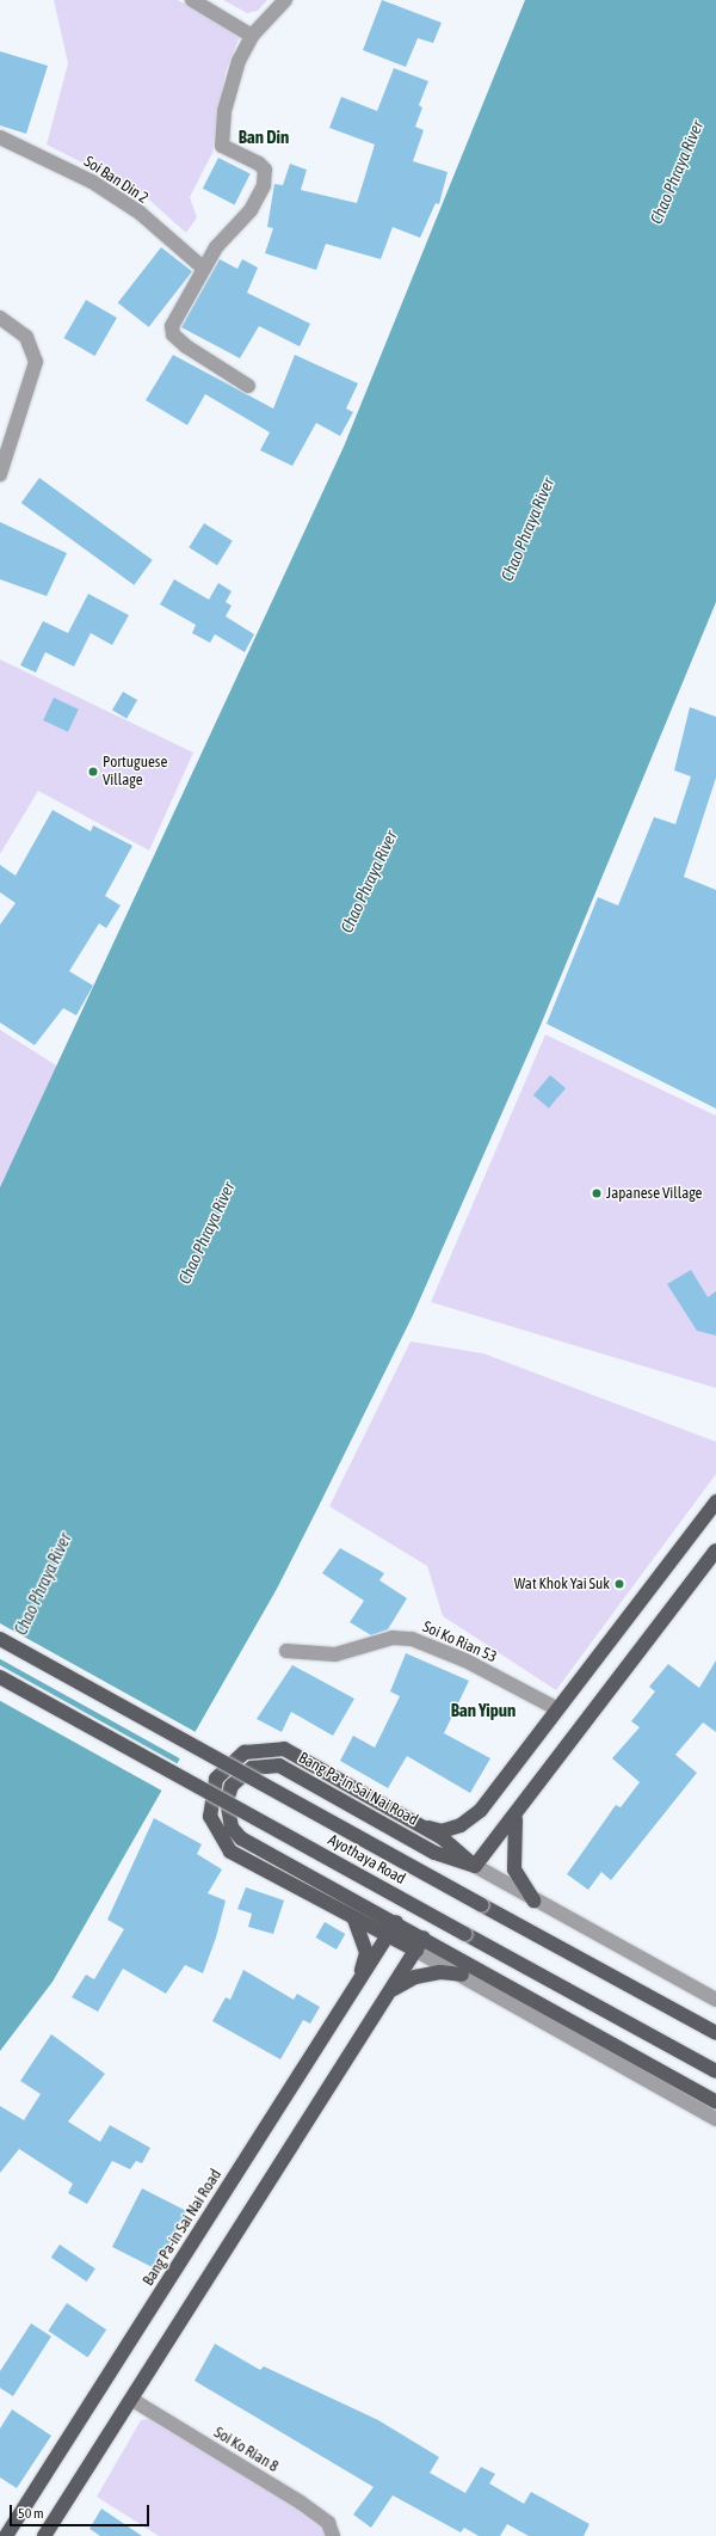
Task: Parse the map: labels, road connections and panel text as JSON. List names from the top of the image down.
{
  "streets": {
    "main road": ["Bang Pa-in Sai Nai Road", "Ayothaya Road"],
    "street": ["Soi Ban Din 2", "Soi Ko Rian 53", "Soi Ko Rian 8"]
  },
  "crossings": [
    ["Soi Ko Rian 53", "Bang Pa-in Sai Nai Road"]
  ],
  "districts": ["Ban Din", "Ban Yipun"],
  "water": ["Chao Phraya River"],
  "places": ["Portuguese Village", "Japanese Village", "Wat Khok Yai Suk"],
  "scale_bar": "50 m"
}
